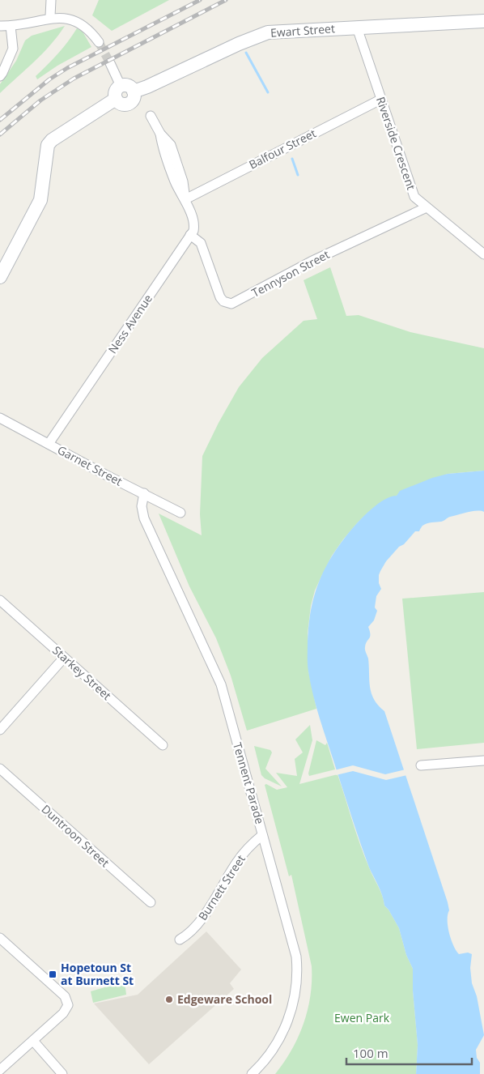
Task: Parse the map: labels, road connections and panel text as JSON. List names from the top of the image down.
{
  "streets": {
    "street": [
      "Ewart Street",
      "Riverside Crescent",
      "Balfour Street",
      "Tennyson Street",
      "Ness Avenue",
      "Garnet Street",
      "Starkey Street",
      "Tennent Parade",
      "Duntroon Street",
      "Burnett Street"
    ]
  },
  "crossings": [
    ["Ewart Street", "Riverside Crescent"],
    ["Riverside Crescent", "Balfour Street"],
    ["Riverside Crescent", "Tennyson Street"],
    ["Tennyson Street", "Ness Avenue"],
    ["Ness Avenue", "Garnet Street"],
    ["Garnet Street", "Tennent Parade"],
    ["Tennent Parade", "Burnett Street"]
  ],
  "parks": ["Ewen Park"],
  "places": {
    "transit": ["Hopetoun St at Burnett St"],
    "other": ["Edgeware School"]
  },
  "scale_bar": "100 m"
}
